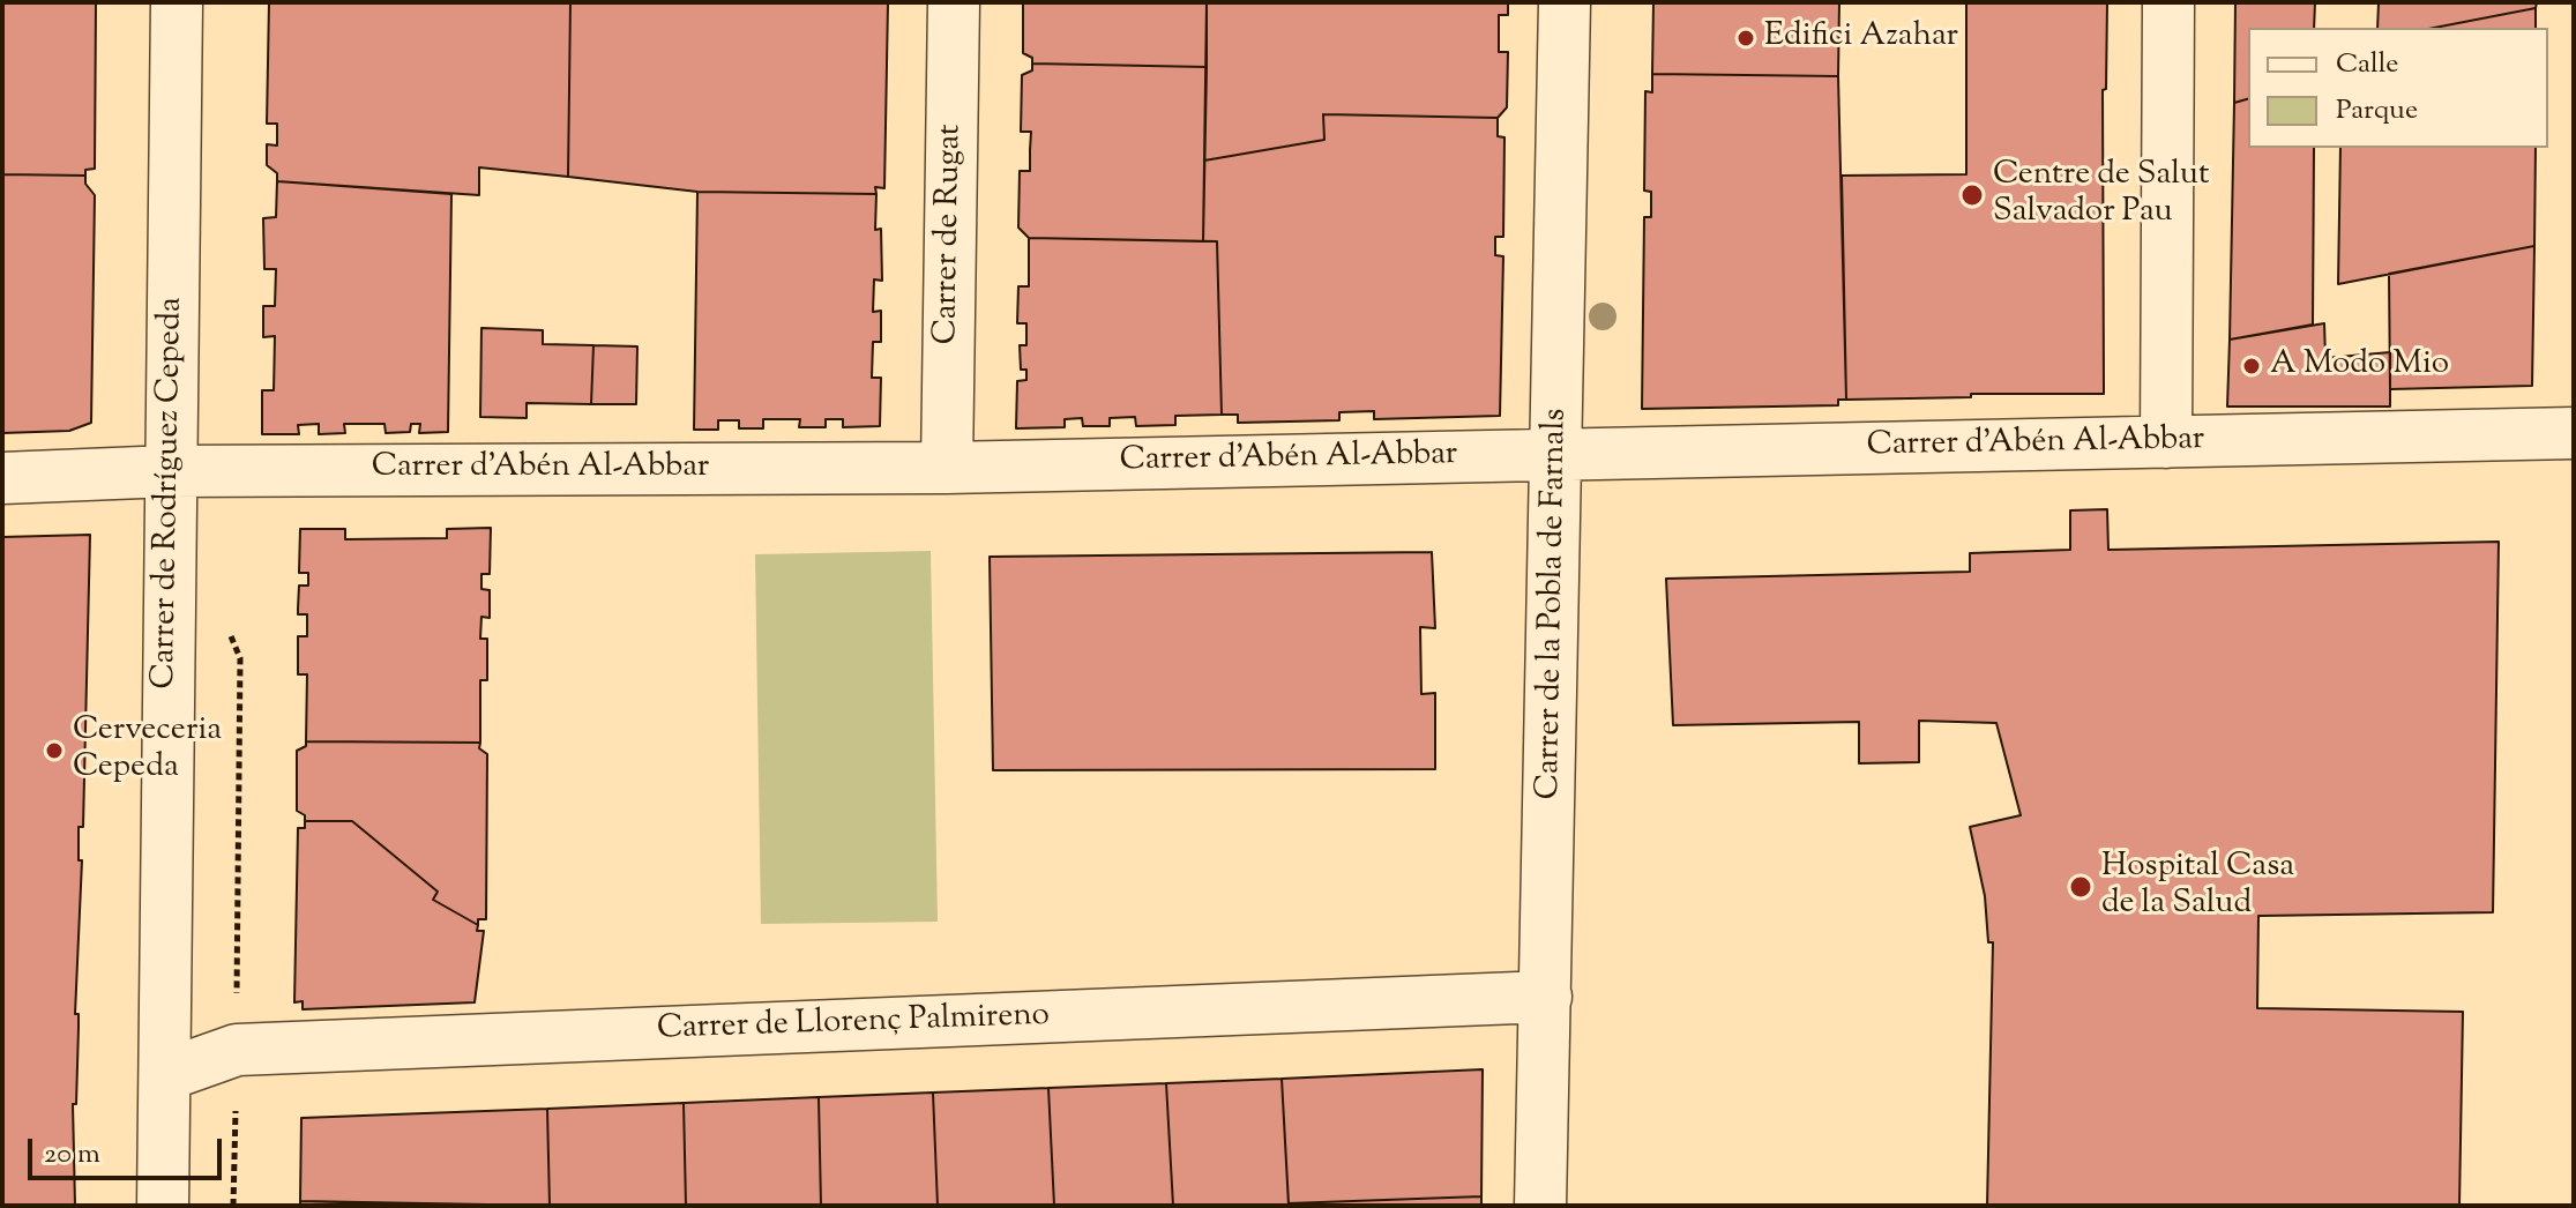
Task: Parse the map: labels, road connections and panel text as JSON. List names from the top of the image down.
{
  "streets": {
    "street": [
      "Carrer de Rugat",
      "Carrer d'Abén Al-Abbar",
      "Carrer de Rodríguez Cepeda",
      "Carrer de la Pobla de Farnals",
      "Carrer de Llorenç Palmireno"
    ]
  },
  "crossings": [
    ["Carrer de Rugat", "Carrer d'Abén Al-Abbar"],
    ["Carrer d'Abén Al-Abbar", "Carrer de Rodríguez Cepeda"],
    ["Carrer d'Abén Al-Abbar", "Carrer de la Pobla de Farnals"],
    ["Carrer de Rodríguez Cepeda", "Carrer de Llorenç Palmireno"],
    ["Carrer de la Pobla de Farnals", "Carrer de Llorenç Palmireno"]
  ],
  "places": [
    "Edifici Azahar",
    "Centre de Salut Salvador Pau",
    "A Modo Mio",
    "Cerveceria Cepeda",
    "Hospital Casa de la Salud"
  ],
  "legend": ["Calle", "Parque"],
  "scale_bar": "20 m"
}
